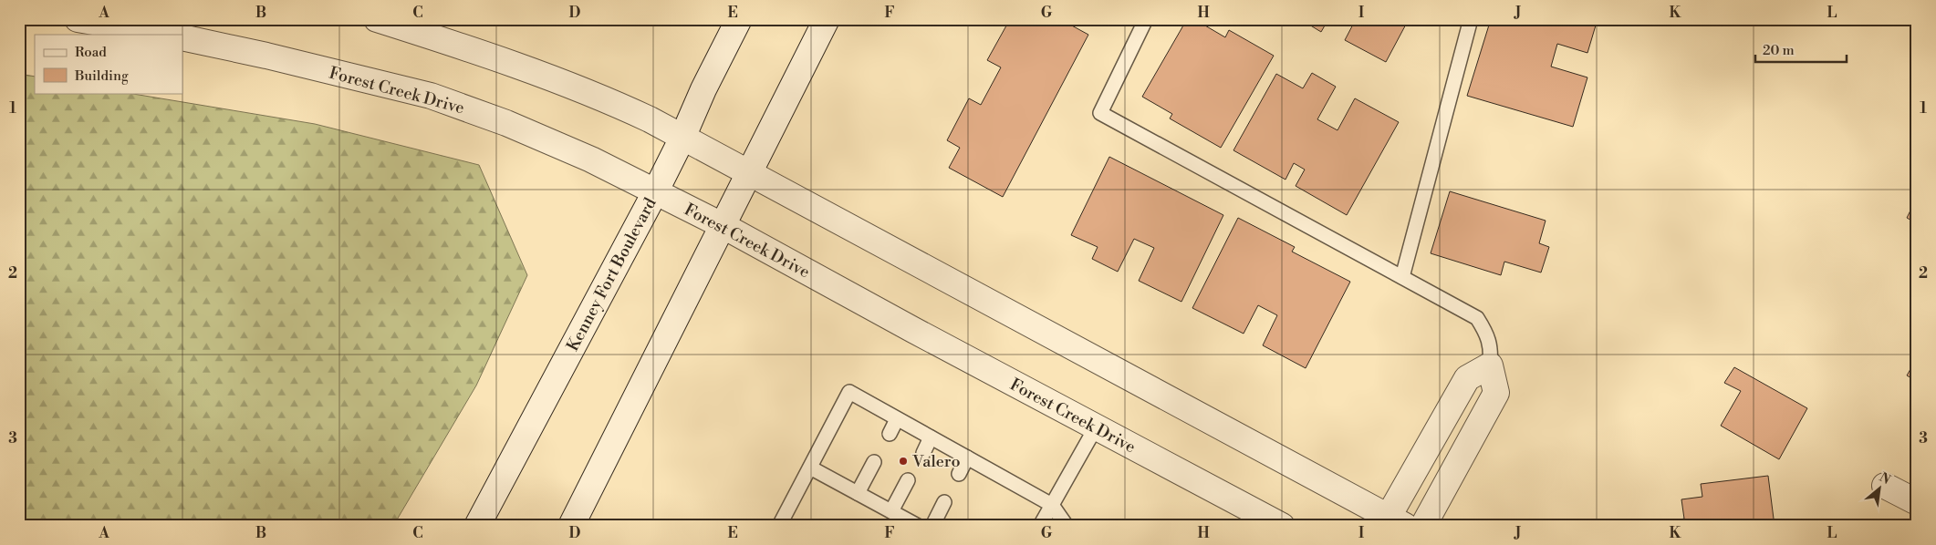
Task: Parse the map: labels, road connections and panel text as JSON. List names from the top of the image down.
{
  "streets": {
    "street": ["Forest Creek Drive", "Kenney Fort Boulevard"]
  },
  "crossings": [
    ["Forest Creek Drive", "Kenney Fort Boulevard"]
  ],
  "places": ["Valero"],
  "legend": ["Road", "Building"],
  "scale_bar": "20 m",
  "north": "top right",
  "grid": {
    "columns": [
      "A",
      "B",
      "C",
      "D",
      "E",
      "F",
      "G",
      "H",
      "I",
      "J",
      "K",
      "L"
    ],
    "rows": ["1", "2", "3"]
  }
}
